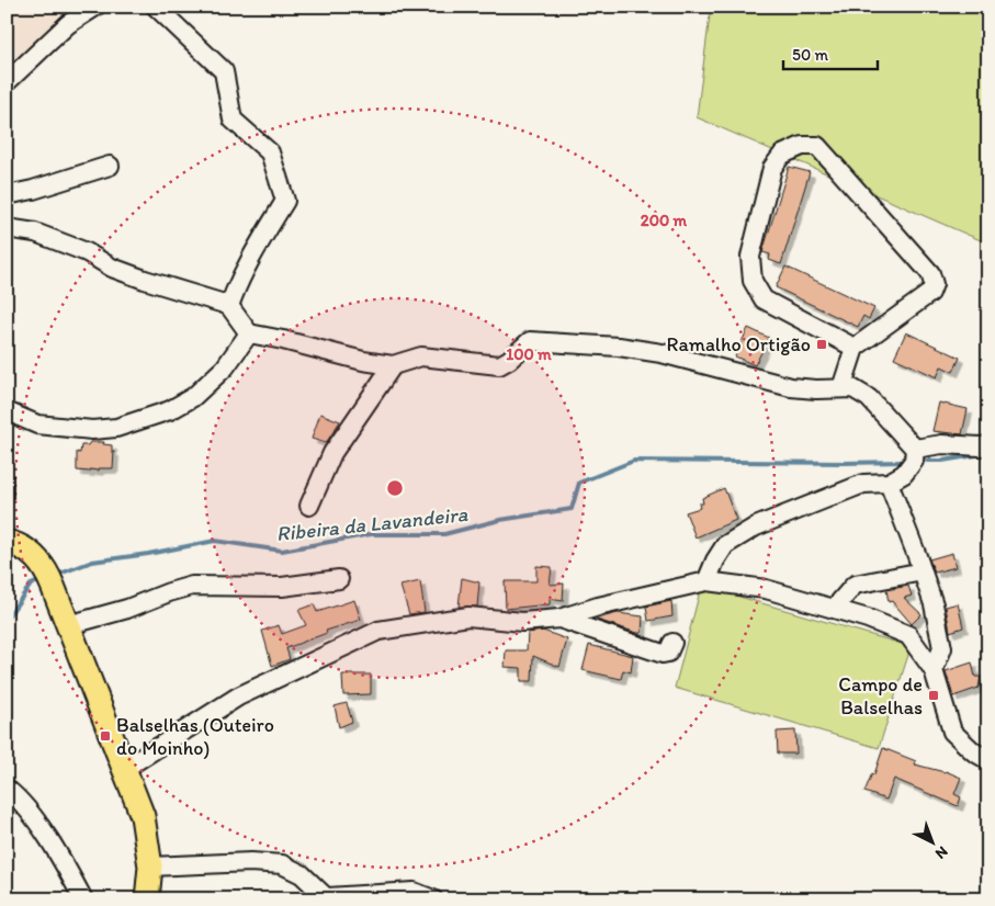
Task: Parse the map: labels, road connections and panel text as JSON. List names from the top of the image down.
{
  "water": ["Ribeira da Lavandeira"],
  "places": {
    "transit": ["Ramalho Ortigão", "Campo de Balselhas", "Balselhas (Outeiro do Moinho)"]
  },
  "scale_bar": "50 m",
  "north": "bottom right",
  "rings": ["200 m", "100 m"]
}
